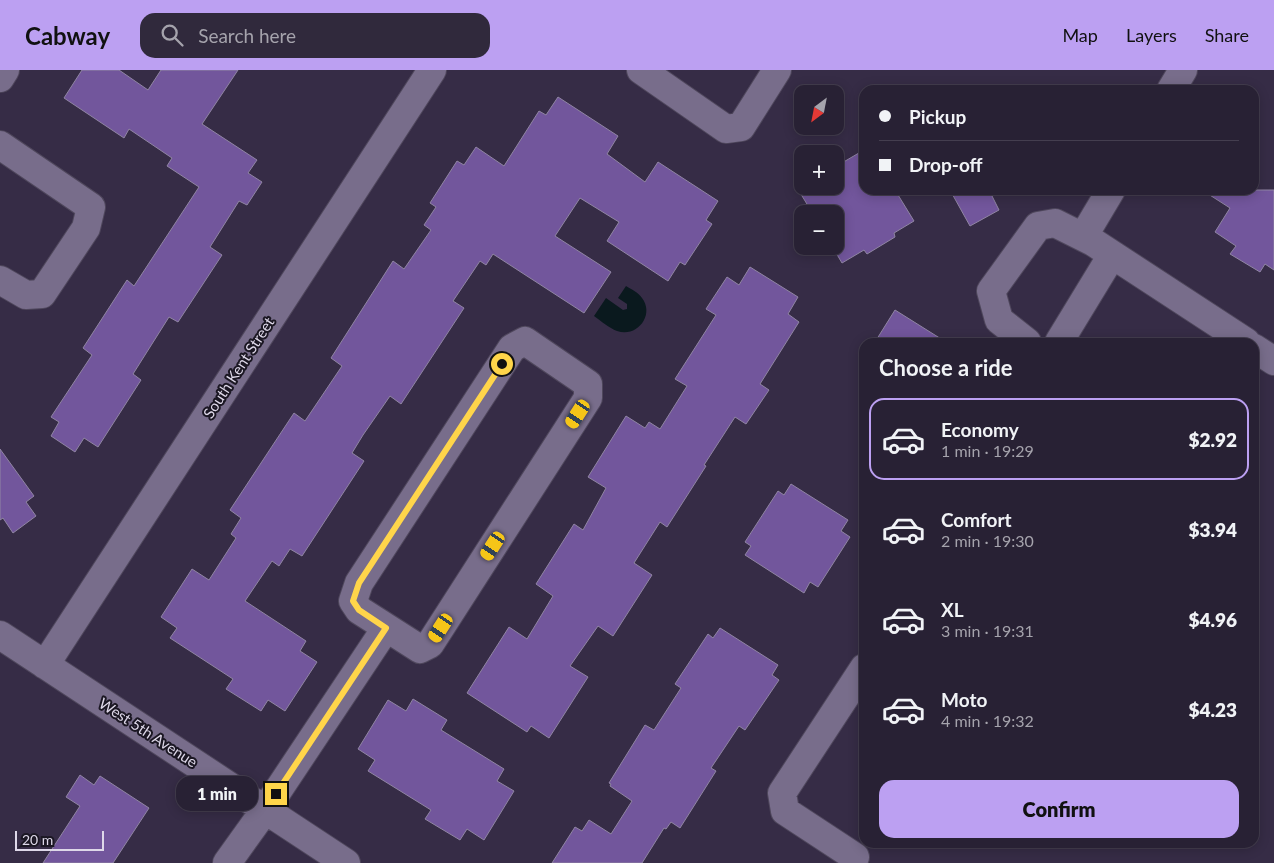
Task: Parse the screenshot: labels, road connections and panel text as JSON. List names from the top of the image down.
{
  "streets": {
    "street": ["South Kent Street", "West 5th Avenue"]
  },
  "crossings": [
    ["South Kent Street", "West 5th Avenue"]
  ],
  "scale_bar": "20 m",
  "north": "bottom left",
  "page": {
    "header": "Cabway",
    "search": "Search here",
    "nav": ["Map", "Layers", "Share"],
    "map_buttons": ["+", "−"],
    "banner": ["Pickup", "Drop-off"],
    "heading": "Choose a ride",
    "list": [
      {
        "name": "Economy",
        "note": "1 min · 19:29",
        "value": "$2.92"
      },
      {
        "name": "Comfort",
        "note": "2 min · 19:30",
        "value": "$3.94"
      },
      {
        "name": "XL",
        "note": "3 min · 19:31",
        "value": "$4.96"
      },
      {
        "name": "Moto",
        "note": "4 min · 19:32",
        "value": "$4.23"
      }
    ],
    "buttons": "Confirm",
    "bubble": "1 min",
    "scale": "20 m"
  }
}
